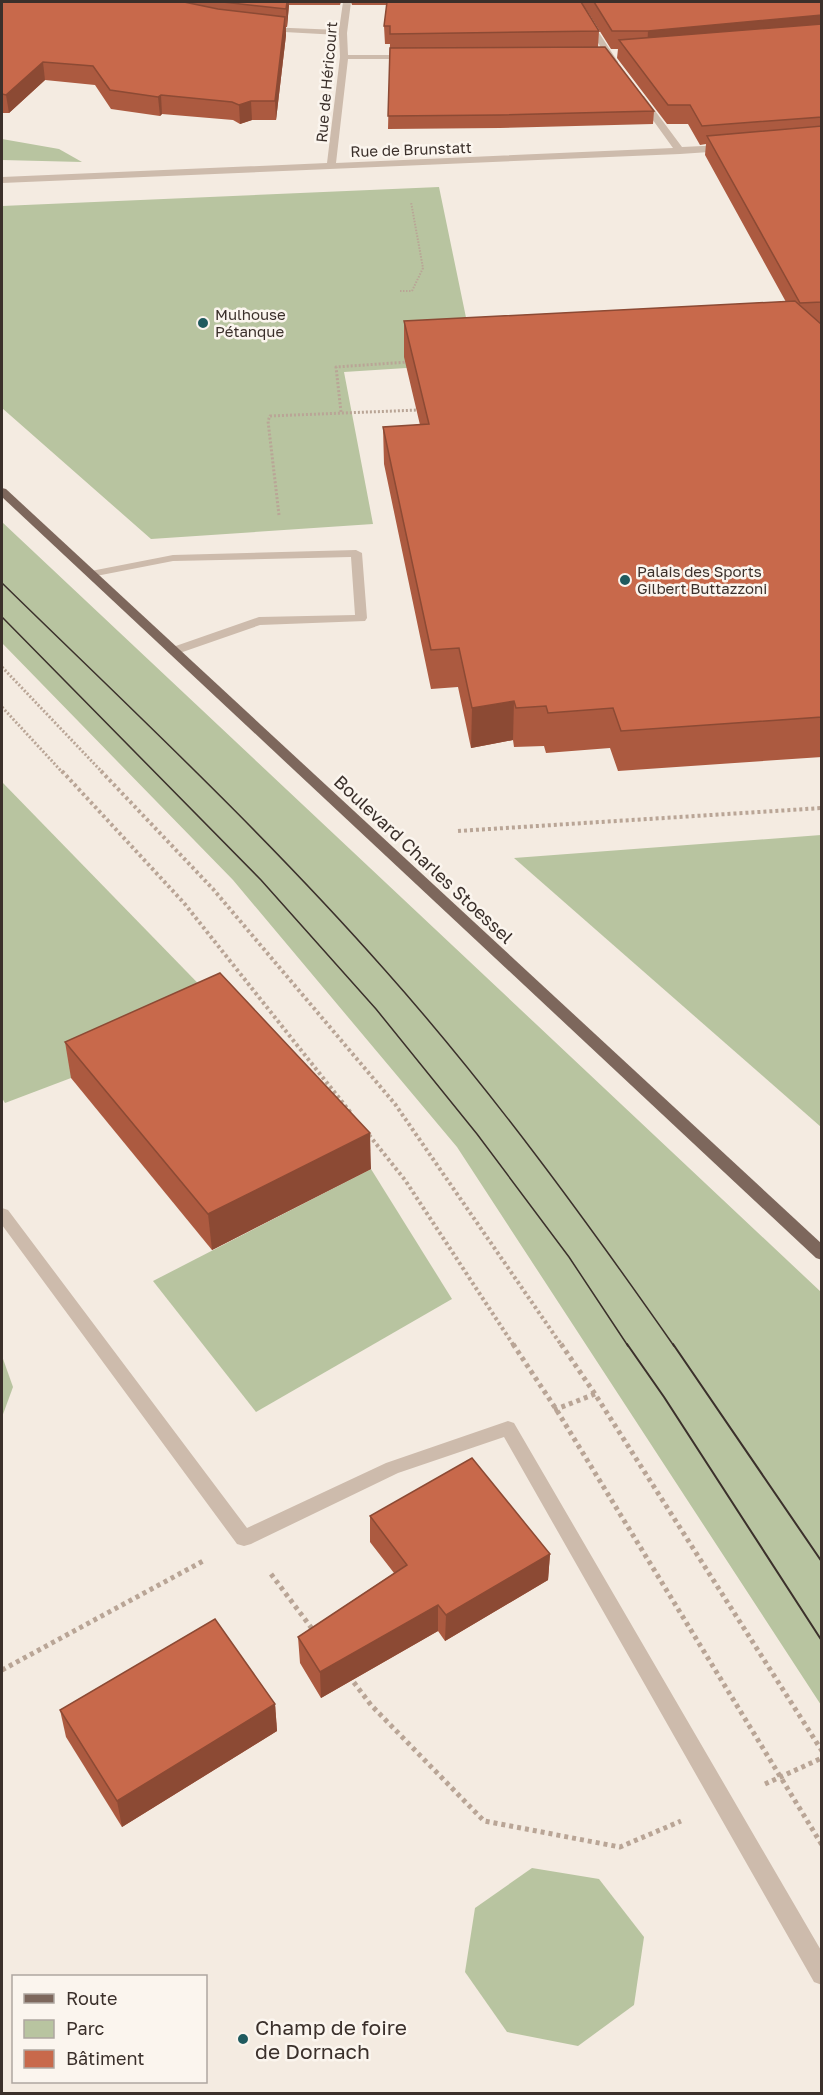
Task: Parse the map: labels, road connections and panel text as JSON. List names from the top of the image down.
{
  "streets": {
    "main road": ["Boulevard Charles Stoessel"],
    "street": ["Rue de Héricourt", "Rue de Brunstatt"]
  },
  "crossings": [
    ["Rue de Héricourt", "Rue de Brunstatt"]
  ],
  "places": ["Mulhouse Pétanque", "Palais des Sports Gilbert Buttazzoni", "Champ de foire de Dornach"],
  "legend": ["Route", "Parc", "Bâtiment"]
}
